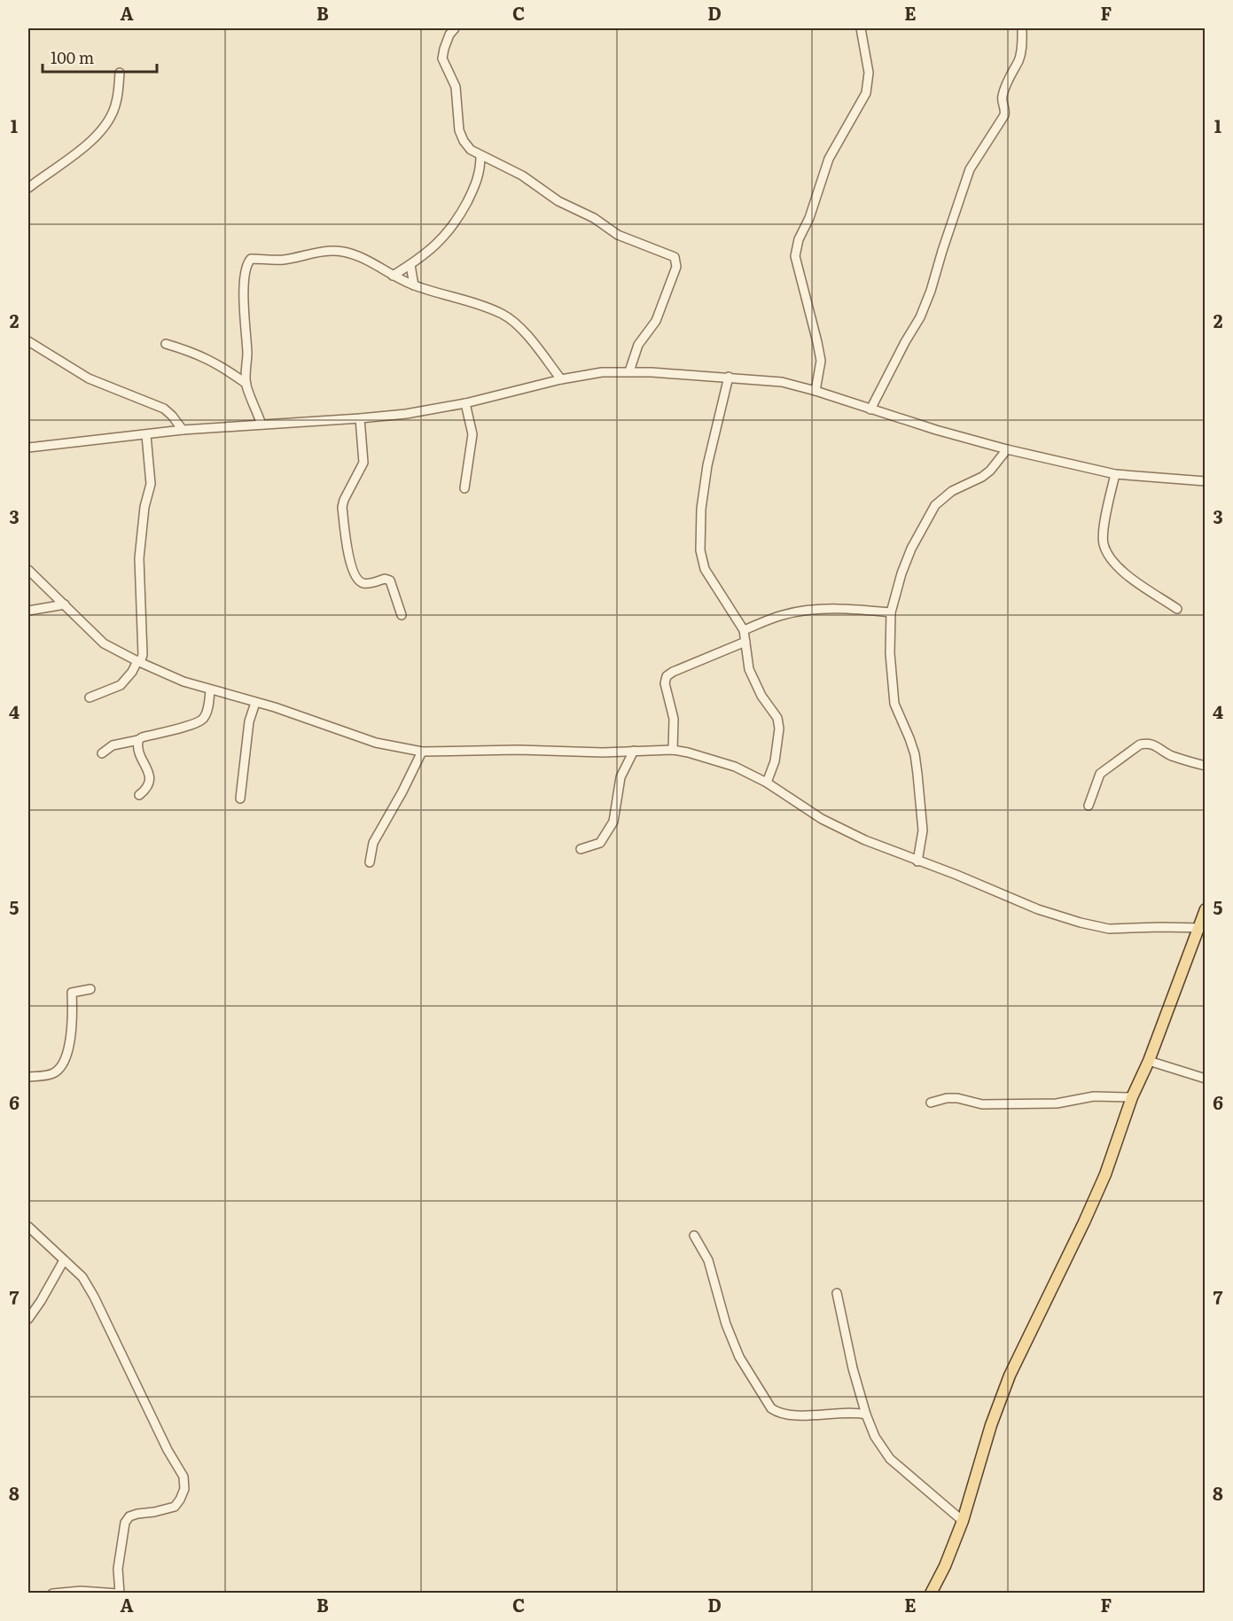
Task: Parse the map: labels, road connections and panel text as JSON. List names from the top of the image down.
{
  "scale_bar": "100 m",
  "grid": {
    "columns": [
      "A",
      "B",
      "C",
      "D",
      "E",
      "F"
    ],
    "rows": [
      "1",
      "2",
      "3",
      "4",
      "5",
      "6",
      "7",
      "8"
    ]
  }
}
